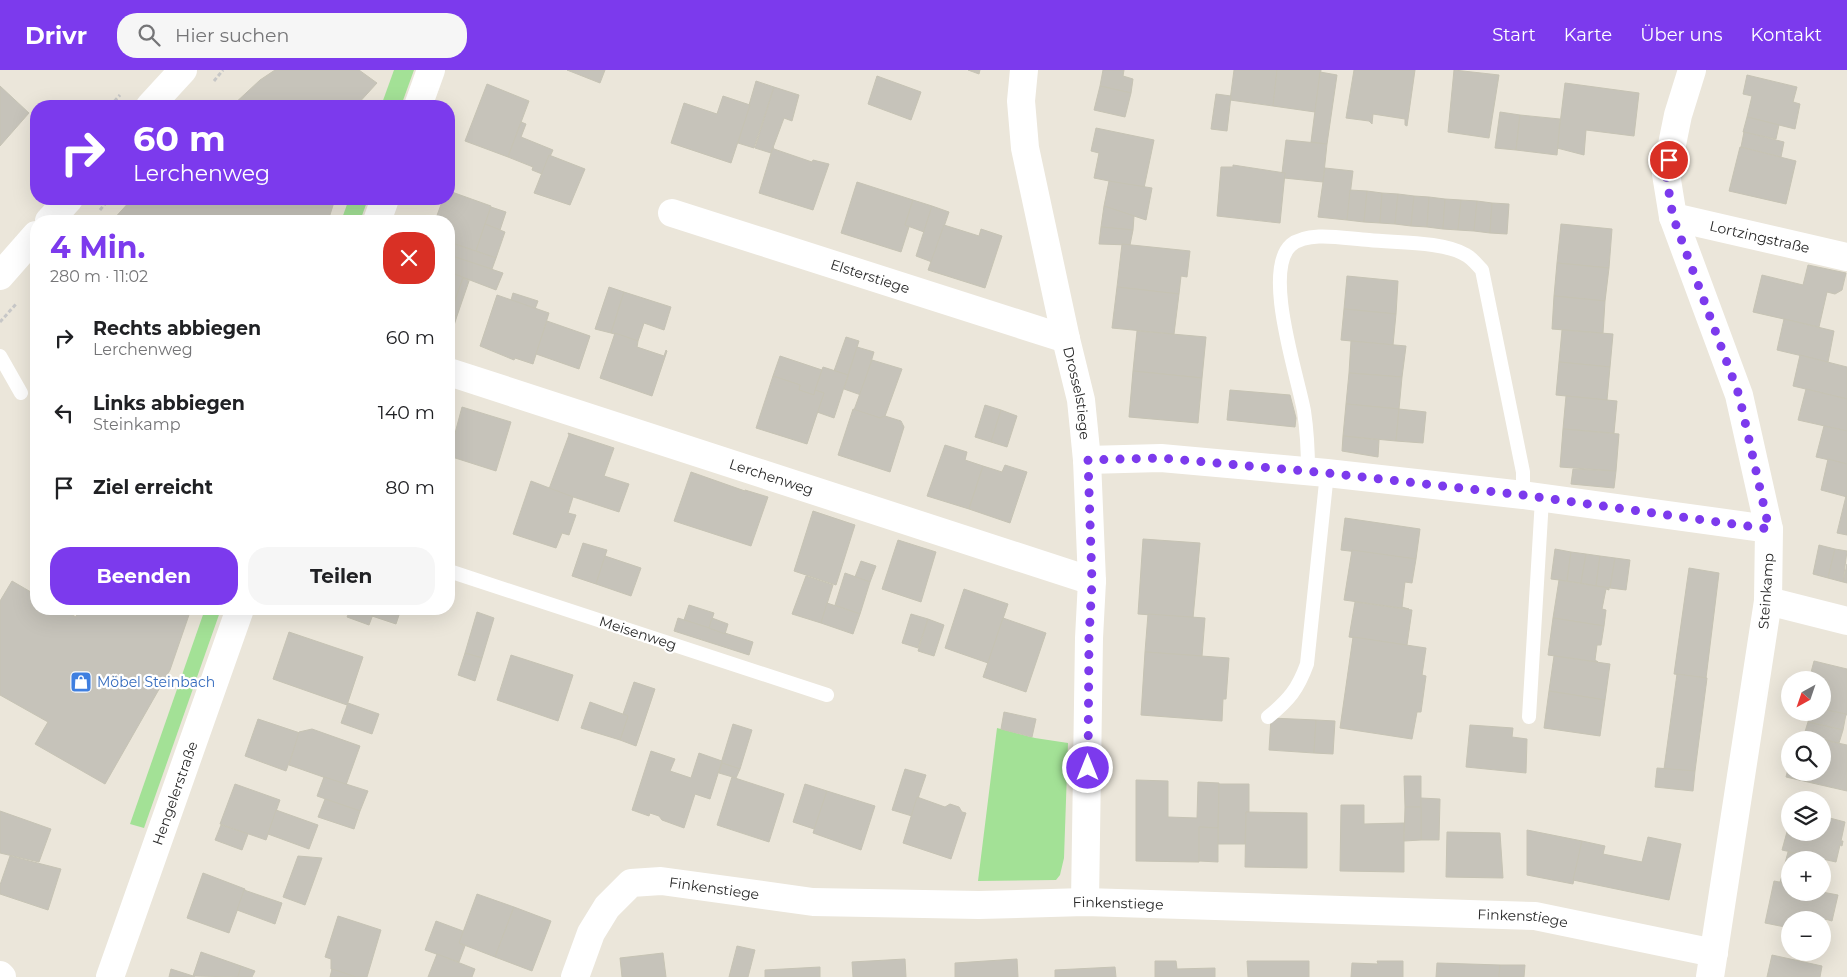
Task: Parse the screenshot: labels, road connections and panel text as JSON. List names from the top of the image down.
{
  "streets": {
    "street": [
      "Lortzingstraße",
      "Elsterstiege",
      "Drosselstiege",
      "Lerchenweg",
      "Steinkamp",
      "Hengelerstraße",
      "Finkenstiege"
    ],
    "lane": ["Meisenweg"]
  },
  "crossings": [
    ["Lortzingstraße", "Steinkamp"],
    ["Elsterstiege", "Drosselstiege"],
    ["Drosselstiege", "Lerchenweg"],
    ["Drosselstiege", "Finkenstiege"],
    ["Steinkamp", "Finkenstiege"]
  ],
  "places": {
    "shop": ["Möbel Steinbach"]
  },
  "north": "bottom left",
  "page": {
    "header": "Drivr",
    "search": "Hier suchen",
    "nav": [
      "Start",
      "Karte",
      "Über uns",
      "Kontakt"
    ],
    "turn": ["60 m", "Lerchenweg"],
    "heading": ["4 Min.", "280 m · 11:02"],
    "list": [
      {
        "name": "Rechts abbiegen",
        "note": "Lerchenweg",
        "value": "60 m"
      },
      {
        "name": "Links abbiegen",
        "note": "Steinkamp",
        "value": "140 m"
      },
      {
        "name": "Ziel erreicht",
        "value": "80 m"
      }
    ],
    "buttons": ["Beenden", "Teilen"],
    "map_buttons": ["+", "−"]
  }
}
